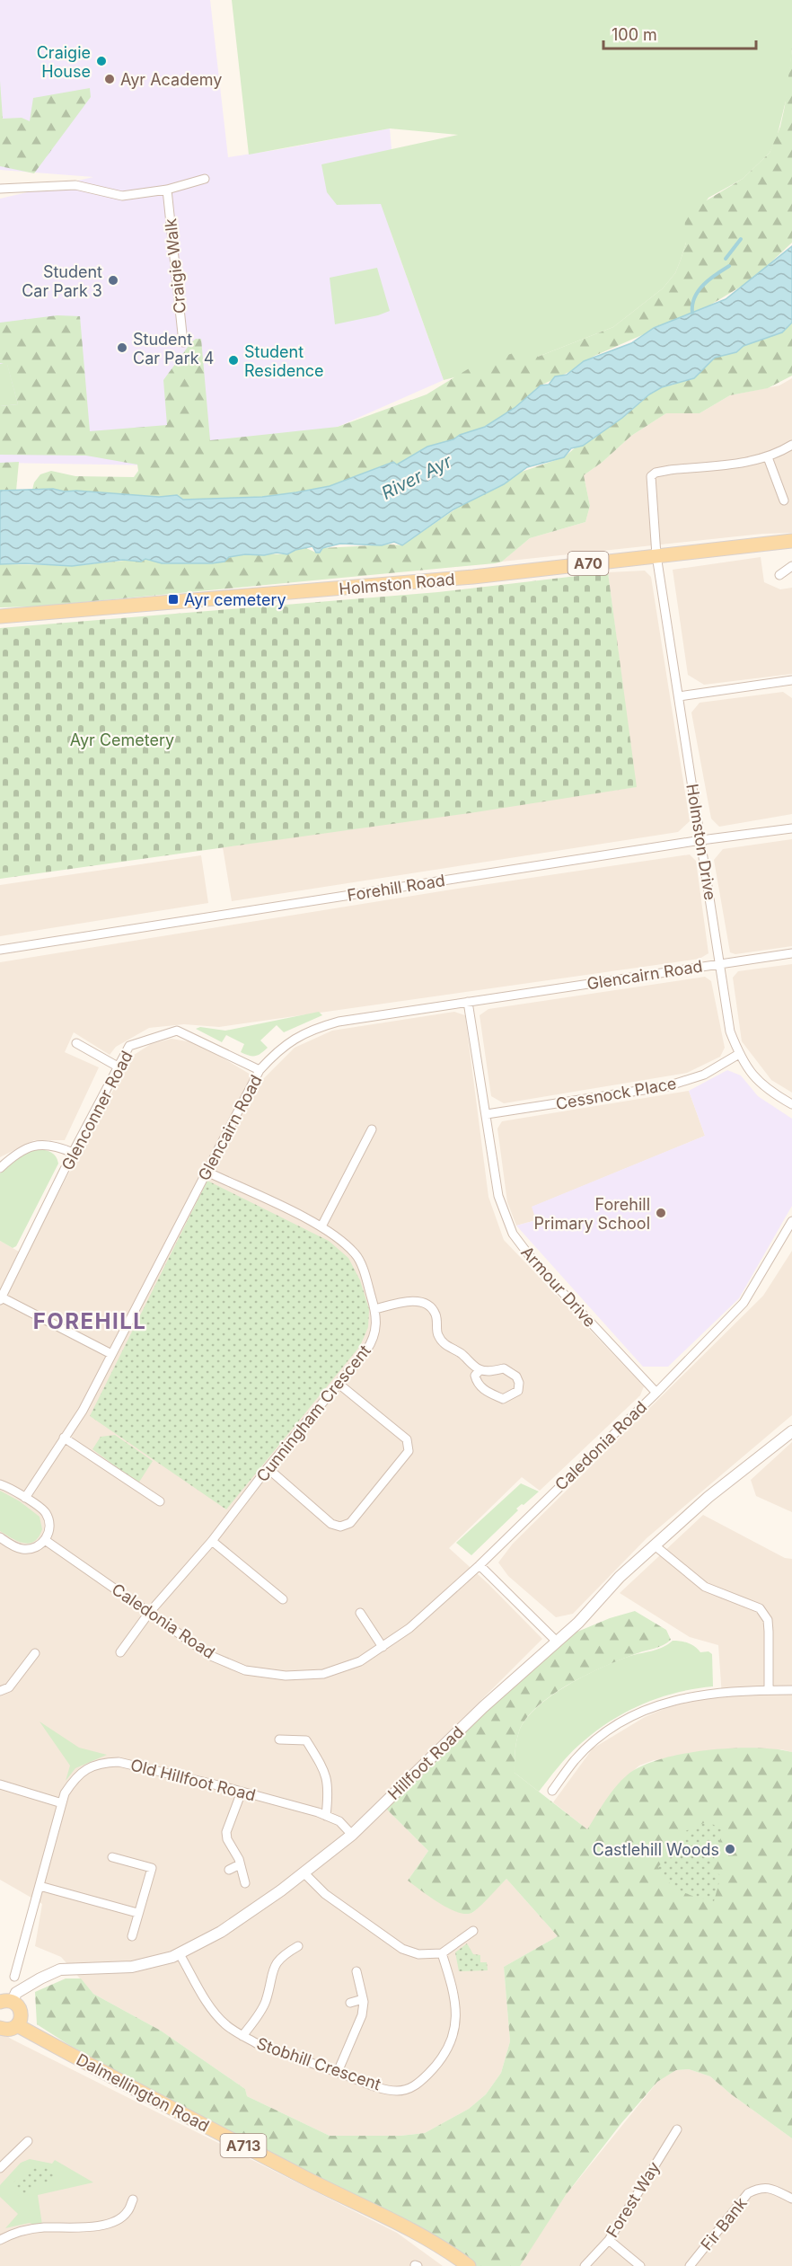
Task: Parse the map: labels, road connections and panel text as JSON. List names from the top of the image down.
{
  "streets": {
    "main road": [
      "A70",
      "Holmston Road",
      "Dalmellington Road",
      "A713"
    ],
    "street": [
      "Craigie Walk",
      "Holmston Drive",
      "Forehill Road",
      "Glencairn Road",
      "Cessnock Place",
      "Glenconner Road",
      "Armour Drive",
      "Cunningham Crescent",
      "Caledonia Road",
      "Hillfoot Road",
      "Old Hillfoot Road",
      "Stobhill Crescent",
      "Forest Way",
      "Fir Bank"
    ]
  },
  "crossings": [
    ["Holmston Road", "Holmston Drive"],
    ["Holmston Drive", "Forehill Road"],
    ["Holmston Drive", "Glencairn Road"],
    ["Holmston Drive", "Cessnock Place"],
    ["Glencairn Road", "Glenconner Road"],
    ["Glencairn Road", "Armour Drive"],
    ["Glencairn Road", "Cunningham Crescent"],
    ["Cessnock Place", "Armour Drive"],
    ["Armour Drive", "Caledonia Road"],
    ["Cunningham Crescent", "Caledonia Road"],
    ["Hillfoot Road", "Old Hillfoot Road"],
    ["Hillfoot Road", "Stobhill Crescent"]
  ],
  "districts": ["FOREHILL"],
  "water": ["River Ayr"],
  "parks": ["Ayr Cemetery"],
  "places": {
    "other": [
      "Craigie House",
      "Ayr Academy",
      "Student Car Park 3",
      "Student Car Park 4",
      "Student Residence",
      "Forehill Primary School",
      "Castlehill Woods"
    ],
    "transit": ["Ayr cemetery"]
  },
  "scale_bar": "100 m"
}
